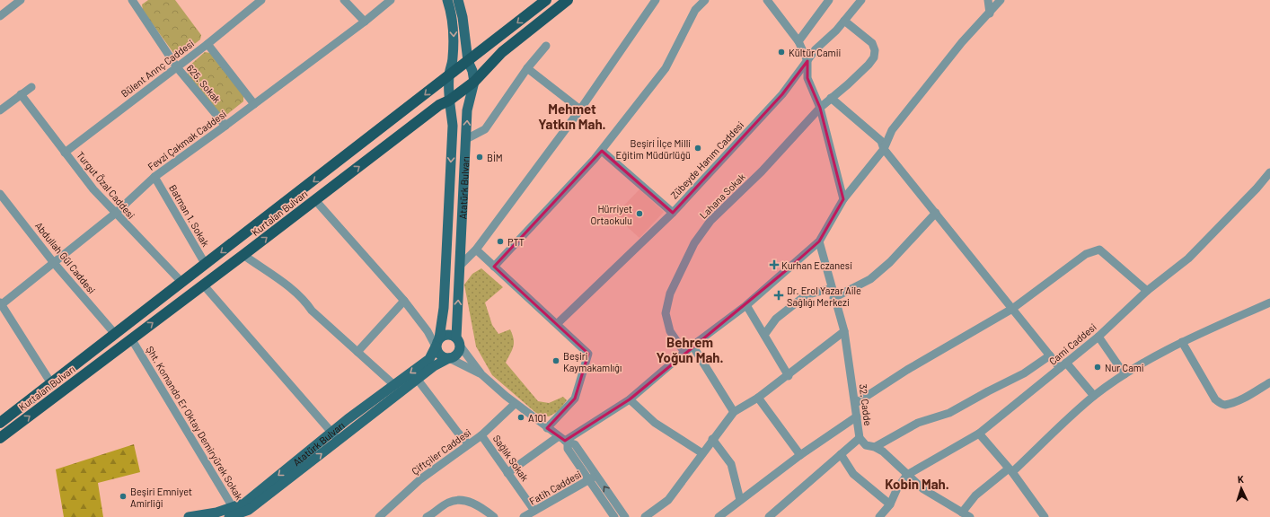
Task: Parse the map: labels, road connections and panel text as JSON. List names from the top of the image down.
{
  "streets": {
    "highway": ["Kurtalan Bulvarı"],
    "main road": ["Atatürk Bulvarı"],
    "street": [
      "Bülent Arınç Caddesi",
      "625. Sokak",
      "Fevzi Çakmak Caddesi",
      "Zübeyde Hanım Caddesi",
      "Turgut Özal Caddesi",
      "Lahana Sokak",
      "Batman 1. Sokak",
      "Abdullah Gül Caddesi",
      "Cami Caddesi",
      "32. Cadde",
      "Şht. Komando Er Oktay Demiryürek Sokak",
      "Çiftçiler Caddesi",
      "Sağlık Sokak",
      "Fatih Caddesi"
    ]
  },
  "crossings": [
    ["Bülent Arınç Caddesi", "625. Sokak"],
    ["Bülent Arınç Caddesi", "Turgut Özal Caddesi"],
    ["625. Sokak", "Fevzi Çakmak Caddesi"],
    ["Fevzi Çakmak Caddesi", "Turgut Özal Caddesi"],
    ["Fevzi Çakmak Caddesi", "Batman 1. Sokak"],
    ["Fevzi Çakmak Caddesi", "Abdullah Gül Caddesi"],
    ["Zübeyde Hanım Caddesi", "Lahana Sokak"],
    ["Turgut Özal Caddesi", "Kurtalan Bulvarı"],
    ["Atatürk Bulvarı", "Kurtalan Bulvarı"],
    ["Atatürk Bulvarı", "Şht. Komando Er Oktay Demiryürek Sokak"],
    ["Kurtalan Bulvarı", "Batman 1. Sokak"],
    ["Kurtalan Bulvarı", "Abdullah Gül Caddesi"],
    ["Kurtalan Bulvarı", "Şht. Komando Er Oktay Demiryürek Sokak"],
    ["Cami Caddesi", "32. Cadde"],
    ["Çiftçiler Caddesi", "Sağlık Sokak"],
    ["Sağlık Sokak", "Fatih Caddesi"]
  ],
  "districts": ["Mehmet Yatkın Mah.", "Behrem Yoğun Mah.", "Kobin Mah."],
  "places": {
    "other": [
      "Kültür Camii",
      "Beşiri İlçe Milli Eğitim Müdürlüğü",
      "BİM",
      "Hürriyet Ortaokulu",
      "PTT",
      "Beşiri Kaymakamlığı",
      "Nur Cami",
      "A101",
      "Beşiri Emniyet Amirliği"
    ],
    "health": ["Kurhan Eczanesi", "Dr. Erol Yazar Aile Sağlığı Merkezi"]
  },
  "north": "top"
}
